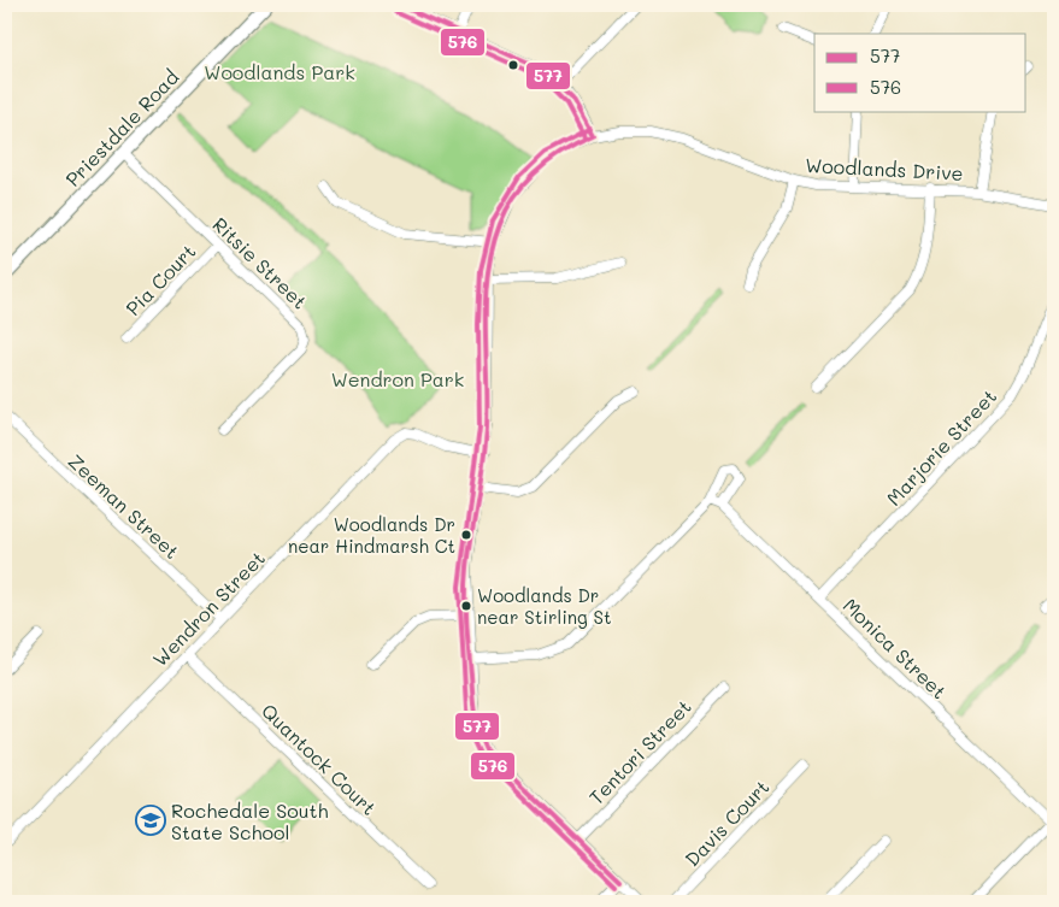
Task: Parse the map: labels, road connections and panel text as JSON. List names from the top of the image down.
{
  "streets": {
    "street": [
      "Priestdale Road",
      "Woodlands Drive",
      "Ritsie Street",
      "Pia Court",
      "Marjorie Street",
      "Zeeman Street",
      "Wendron Street",
      "Monica Street",
      "Tentori Street",
      "Quantock Court",
      "Davis Court"
    ]
  },
  "crossings": [
    ["Priestdale Road", "Ritsie Street"],
    ["Woodlands Drive", "Wendron Street"],
    ["Woodlands Drive", "Tentori Street"],
    ["Ritsie Street", "Pia Court"],
    ["Marjorie Street", "Monica Street"],
    ["Zeeman Street", "Wendron Street"],
    ["Wendron Street", "Quantock Court"]
  ],
  "parks": ["Woodlands Park", "Wendron Park"],
  "places": {
    "other": ["Woodlands Dr near Hindmarsh Ct", "Woodlands Dr near Stirling St"],
    "school or university": ["Rochedale South State School"]
  },
  "lines": ["transit line 577", "transit line 576"],
  "legend": ["577", "576"]
}
